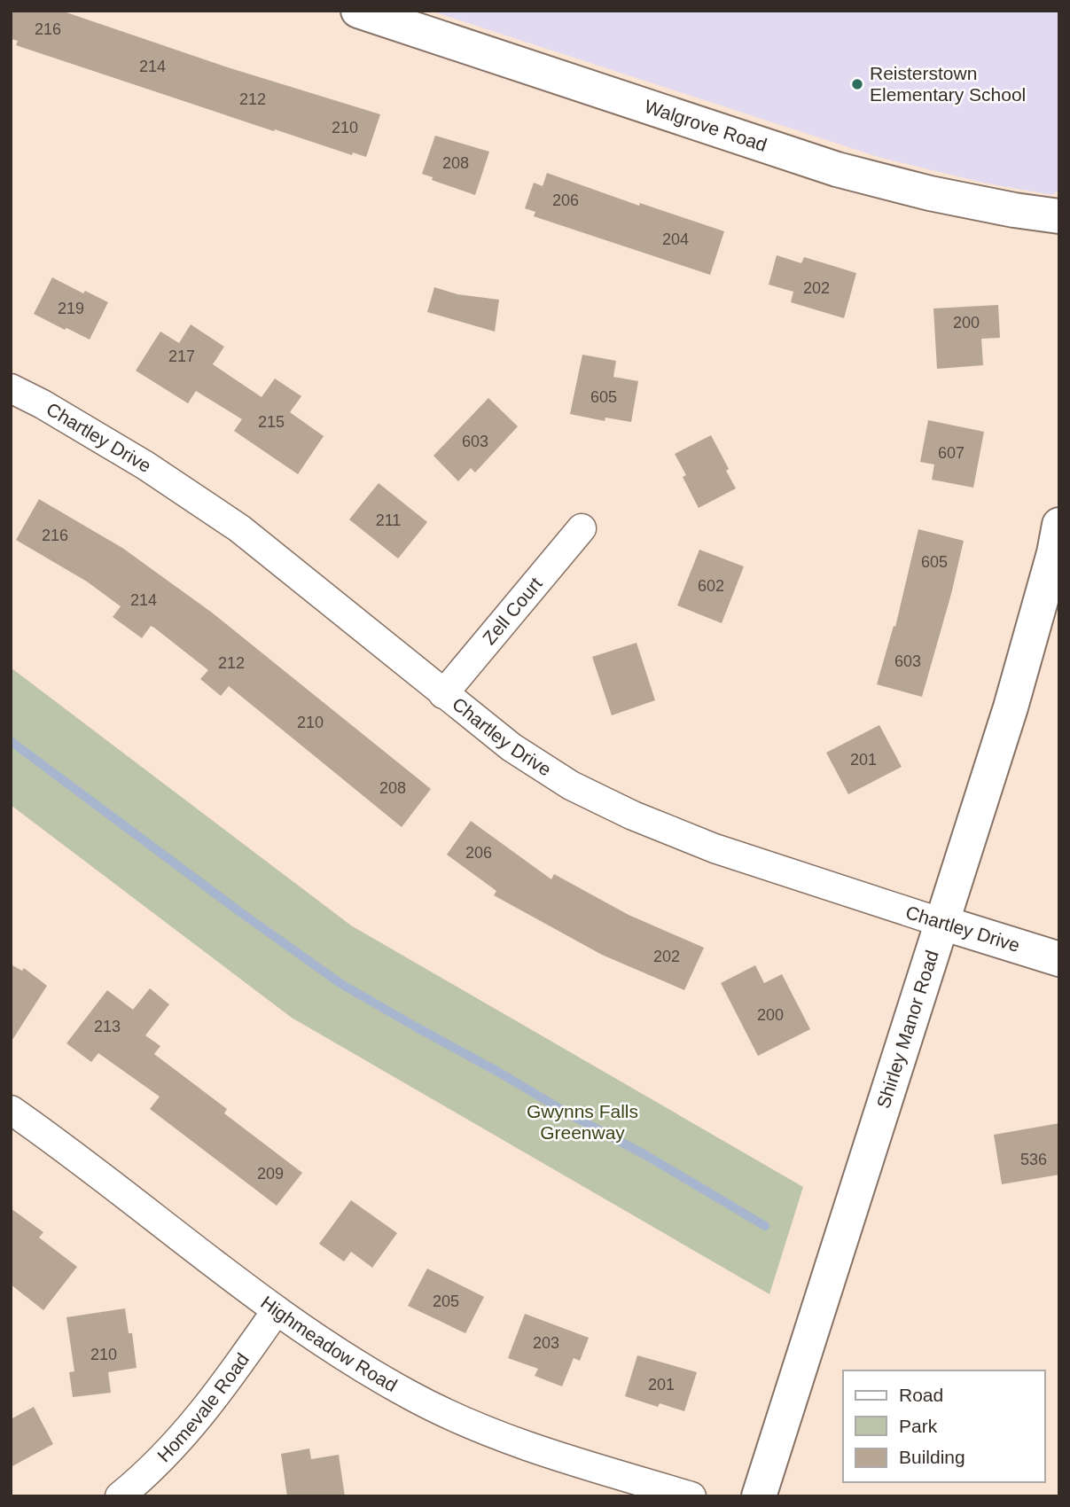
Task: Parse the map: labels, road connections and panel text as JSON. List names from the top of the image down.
{
  "streets": {
    "street": [
      "Walgrove Road",
      "Chartley Drive",
      "Zell Court",
      "Shirley Manor Road",
      "Highmeadow Road",
      "Homevale Road"
    ]
  },
  "crossings": [
    ["Chartley Drive", "Zell Court"],
    ["Chartley Drive", "Shirley Manor Road"],
    ["Highmeadow Road", "Homevale Road"]
  ],
  "parks": ["Gwynns Falls Greenway"],
  "places": ["Reisterstown Elementary School"],
  "house_numbers": [
    "216",
    "214",
    "212",
    "210",
    "208",
    "206",
    "204",
    "202",
    "219",
    "200",
    "217",
    "605",
    "215",
    "603",
    "607",
    "211",
    "216",
    "605",
    "602",
    "214",
    "603",
    "212",
    "210",
    "201",
    "208",
    "206",
    "202",
    "200",
    "213",
    "536",
    "209",
    "205",
    "203",
    "210",
    "201"
  ],
  "legend": ["Road", "Park", "Building"]
}
